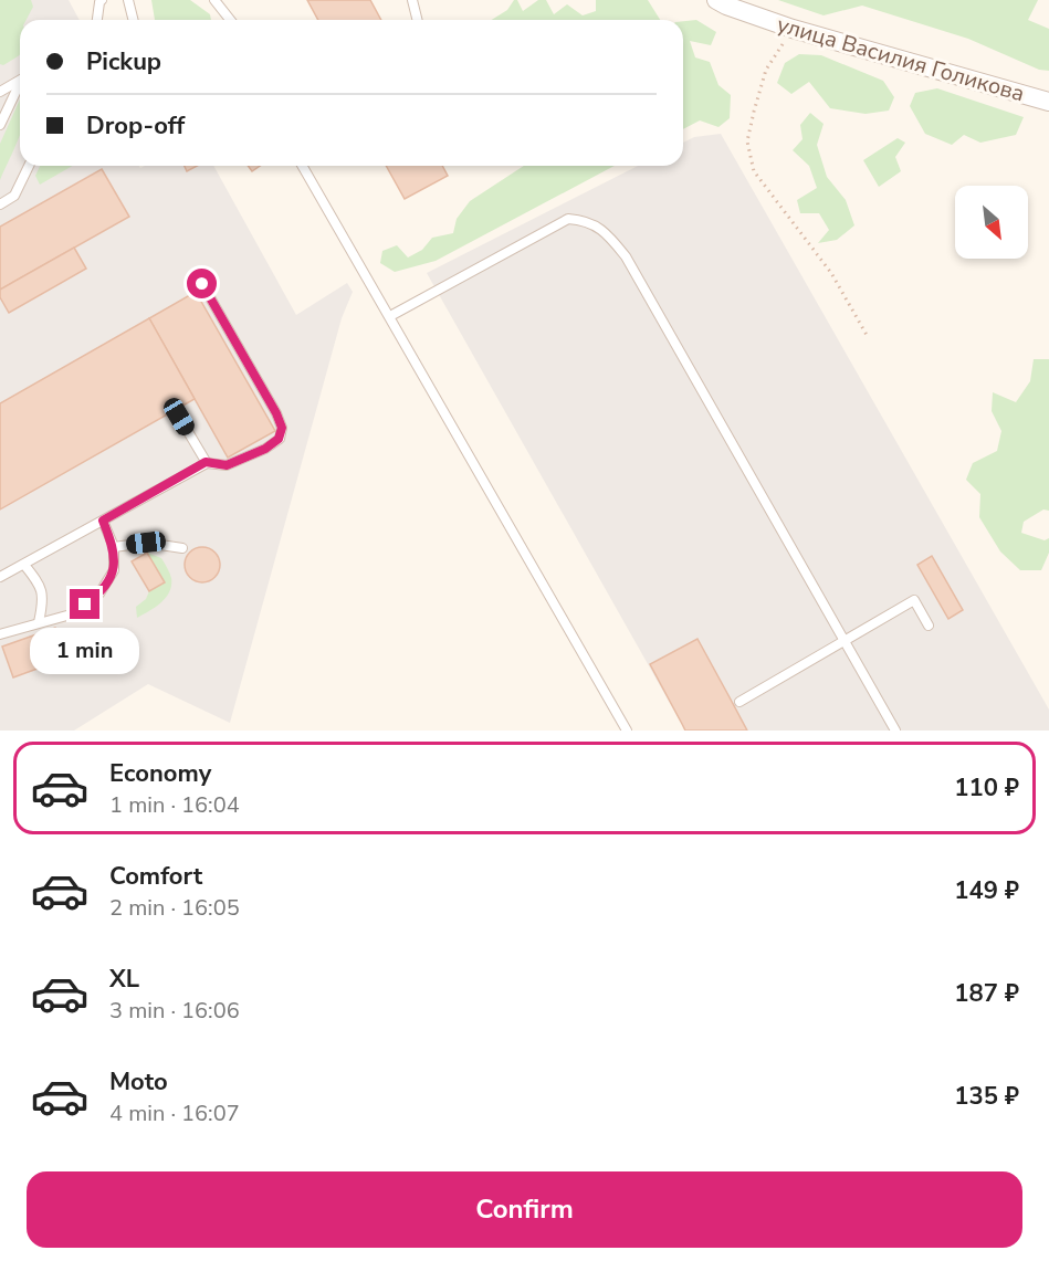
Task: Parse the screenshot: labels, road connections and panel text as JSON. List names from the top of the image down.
{
  "streets": {
    "street": ["улица Василия Голикова"]
  },
  "north": "bottom right",
  "page": {
    "banner": ["Pickup", "Drop-off"],
    "bubble": "1 min",
    "list": [
      {
        "name": "Economy",
        "note": "1 min · 16:04",
        "value": "110 ₽"
      },
      {
        "name": "Comfort",
        "note": "2 min · 16:05",
        "value": "149 ₽"
      },
      {
        "name": "XL",
        "note": "3 min · 16:06",
        "value": "187 ₽"
      },
      {
        "name": "Moto",
        "note": "4 min · 16:07",
        "value": "135 ₽"
      }
    ],
    "buttons": "Confirm"
  }
}
